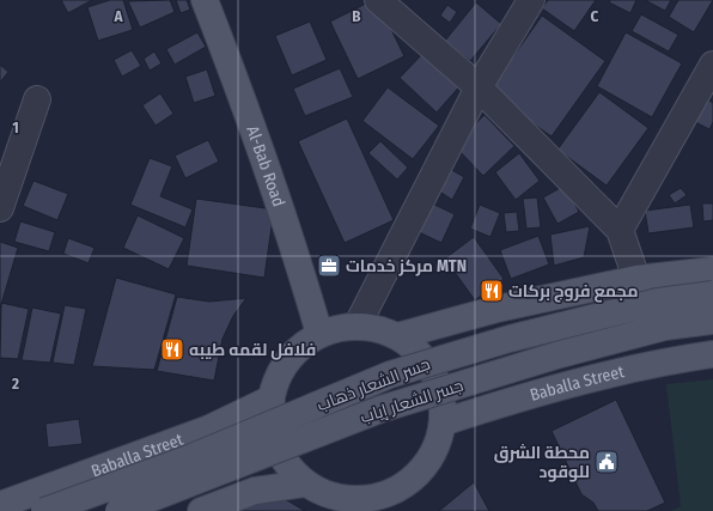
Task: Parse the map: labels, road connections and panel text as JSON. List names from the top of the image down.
{
  "streets": {
    "main road": [
      "Al-Bab Road",
      "Baballa Street",
      "جسر الشعار ذهاب",
      "جسر الشعار إياب"
    ]
  },
  "places": {
    "office": ["مركز خدمات MTN"],
    "restaurant": ["مجمع فروج بركات", "فلافل لقمه طيبه"],
    "public building": ["محطة الشرق للوقود"]
  },
  "grid": {
    "columns": ["A", "B", "C"],
    "rows": ["1", "2"]
  }
}
